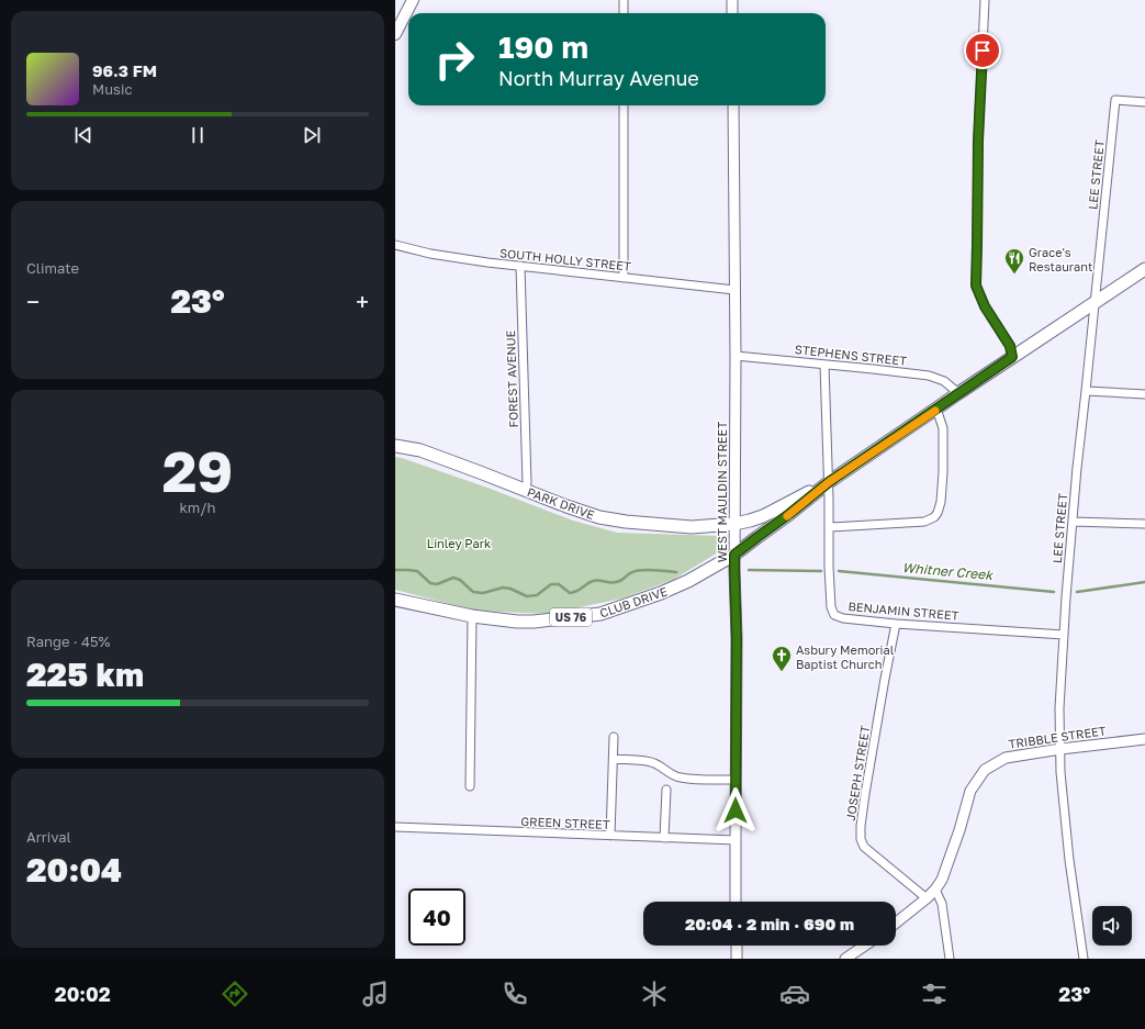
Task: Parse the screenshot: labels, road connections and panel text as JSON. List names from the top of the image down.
{
  "streets": {
    "main road": ["PARK DRIVE", "CLUB DRIVE", "US 76"],
    "street": [
      "LEE STREET",
      "SOUTH HOLLY STREET",
      "STEPHENS STREET",
      "FOREST AVENUE",
      "WEST MAULDIN STREET",
      "BENJAMIN STREET",
      "TRIBBLE STREET",
      "JOSEPH STREET",
      "GREEN STREET"
    ]
  },
  "crossings": [
    ["LEE STREET", "BENJAMIN STREET"],
    ["LEE STREET", "US 76"],
    ["LEE STREET", "TRIBBLE STREET"],
    ["SOUTH HOLLY STREET", "FOREST AVENUE"],
    ["SOUTH HOLLY STREET", "WEST MAULDIN STREET"],
    ["STEPHENS STREET", "WEST MAULDIN STREET"],
    ["STEPHENS STREET", "BENJAMIN STREET"],
    ["STEPHENS STREET", "US 76"],
    ["FOREST AVENUE", "PARK DRIVE"],
    ["WEST MAULDIN STREET", "PARK DRIVE"],
    ["WEST MAULDIN STREET", "CLUB DRIVE"],
    ["WEST MAULDIN STREET", "US 76"],
    ["WEST MAULDIN STREET", "GREEN STREET"],
    ["PARK DRIVE", "US 76"],
    ["CLUB DRIVE", "US 76"],
    ["BENJAMIN STREET", "US 76"],
    ["BENJAMIN STREET", "JOSEPH STREET"],
    ["TRIBBLE STREET", "JOSEPH STREET"]
  ],
  "water": ["Whitner Creek"],
  "parks": ["Linley Park"],
  "places": {
    "restaurant": ["Grace's Restaurant"],
    "church": ["Asbury Memorial Baptist Church"]
  },
  "page": {
    "turn": ["190 m", "North Murray Avenue"],
    "song": ["96.3 FM", "Music"],
    "tile": [
      "Climate",
      ["29", "km/h"],
      ["Range · 45%", "225 km"],
      ["Arrival", "20:04"]
    ],
    "heat": ["−", "23°", "+"],
    "limit": "40",
    "trip": "20:04 · 2 min · 690 m",
    "tabs": ["20:02", "23°"]
  }
}
